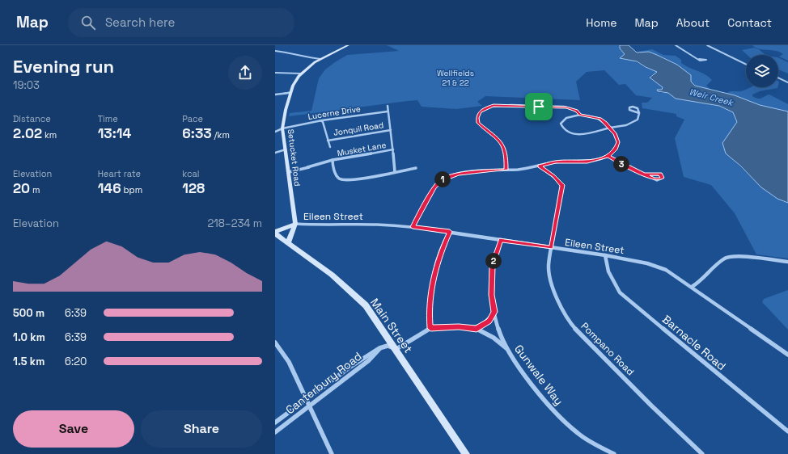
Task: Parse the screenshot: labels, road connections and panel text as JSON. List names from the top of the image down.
{
  "streets": {
    "main road": ["Setucket Road", "Main Street"],
    "street": [
      "Lucerne Drive",
      "Jonquil Road",
      "Musket Lane",
      "Eileen Street",
      "Barnacle Road",
      "Pompano Road",
      "Gunwale Way",
      "Canterbury Road"
    ]
  },
  "crossings": [
    ["Lucerne Drive", "Setucket Road"],
    ["Musket Lane", "Setucket Road"],
    ["Setucket Road", "Eileen Street"],
    ["Setucket Road", "Main Street"],
    ["Eileen Street", "Barnacle Road"],
    ["Eileen Street", "Pompano Road"],
    ["Eileen Street", "Gunwale Way"]
  ],
  "water": ["Weir Creek"],
  "parks": ["Wellfields 21 & 22"],
  "page": {
    "header": "Map",
    "search": "Search here",
    "nav": [
      "Home",
      "Map",
      "About",
      "Contact"
    ],
    "heading": ["Evening run", "19:03"],
    "stats": [
      ["Distance", "2.02 km"],
      ["Time", "13:14"],
      ["Pace", "6:33 /km"],
      ["Elevation", "20 m"],
      ["Heart rate", "146 bpm"],
      ["kcal", "128"]
    ],
    "pins": ["3", "1", "2"],
    "chart": ["Elevation", "218–234 m"],
    "list": [
      {
        "name": "500 m",
        "note": "6:39"
      },
      {
        "name": "1.0 km",
        "note": "6:39"
      },
      {
        "name": "1.5 km",
        "note": "6:20"
      }
    ],
    "buttons": ["Save", "Share"]
  }
}
